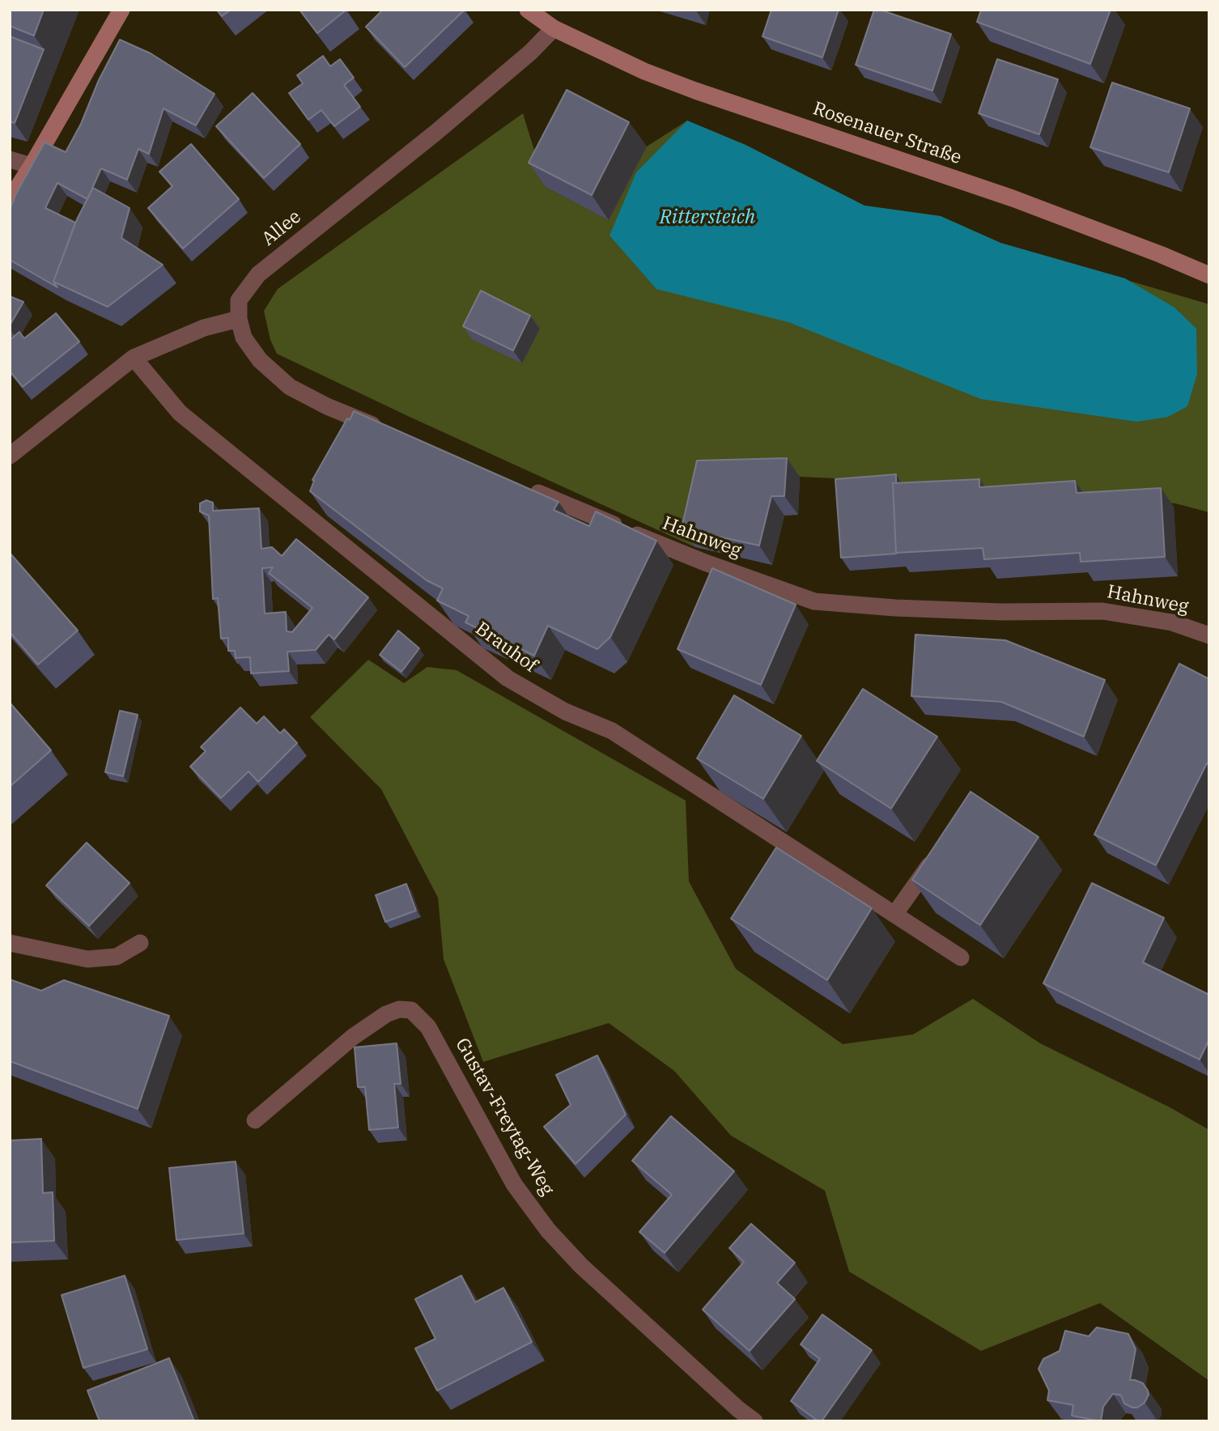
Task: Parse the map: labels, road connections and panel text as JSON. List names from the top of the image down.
{
  "streets": {
    "street": [
      "Rosenauer Straße",
      "Allee",
      "Hahnweg",
      "Brauhof",
      "Gustav-Freytag-Weg"
    ]
  },
  "crossings": [
    ["Rosenauer Straße", "Allee"]
  ],
  "water": ["Rittersteich"]
}
